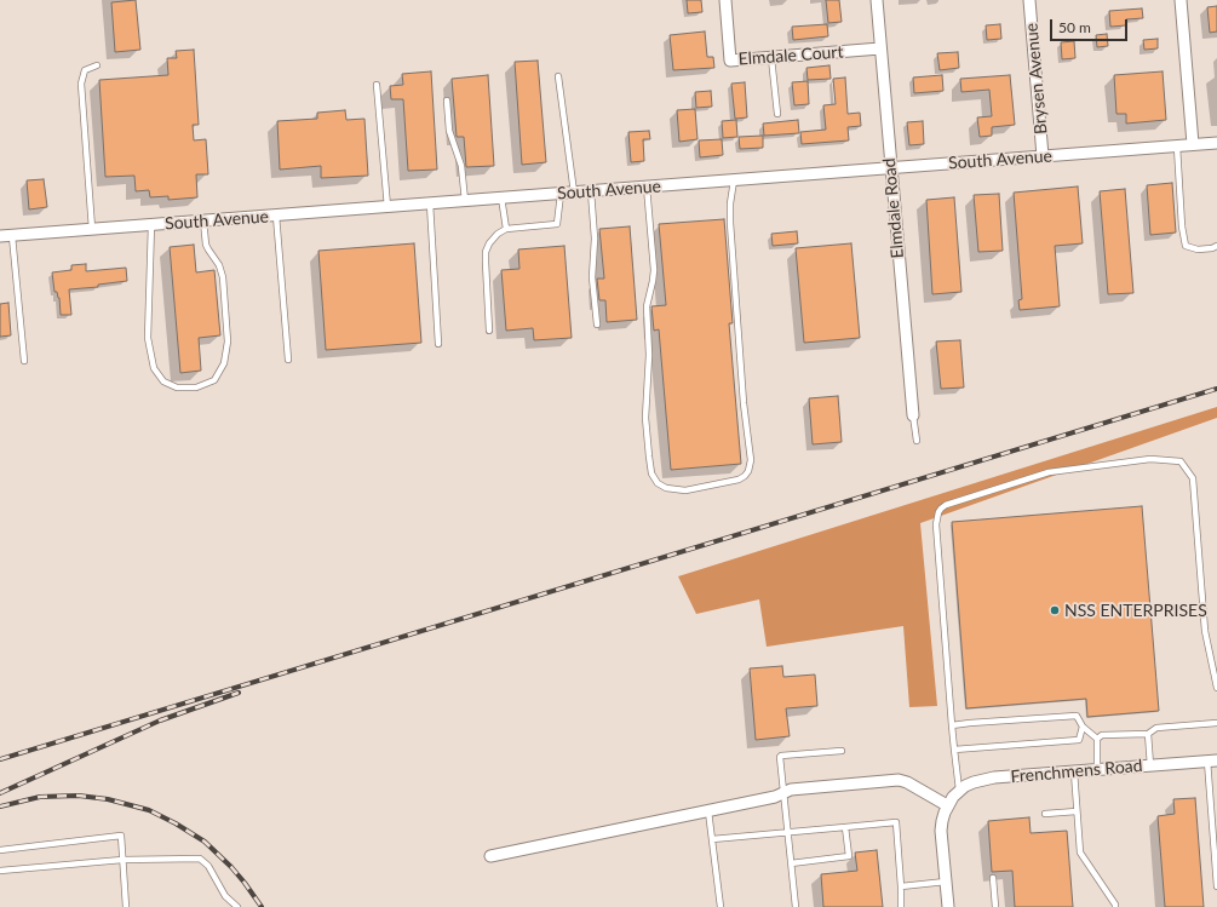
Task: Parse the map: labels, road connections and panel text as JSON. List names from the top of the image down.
{
  "streets": {
    "street": [
      "Elmdale Court",
      "Brysen Avenue",
      "South Avenue",
      "Elmdale Road",
      "Frenchmens Road"
    ]
  },
  "crossings": [
    ["Elmdale Court", "Elmdale Road"],
    ["Brysen Avenue", "South Avenue"],
    ["South Avenue", "Elmdale Road"]
  ],
  "places": ["NSS ENTERPRISES"],
  "scale_bar": "50 m"
}
